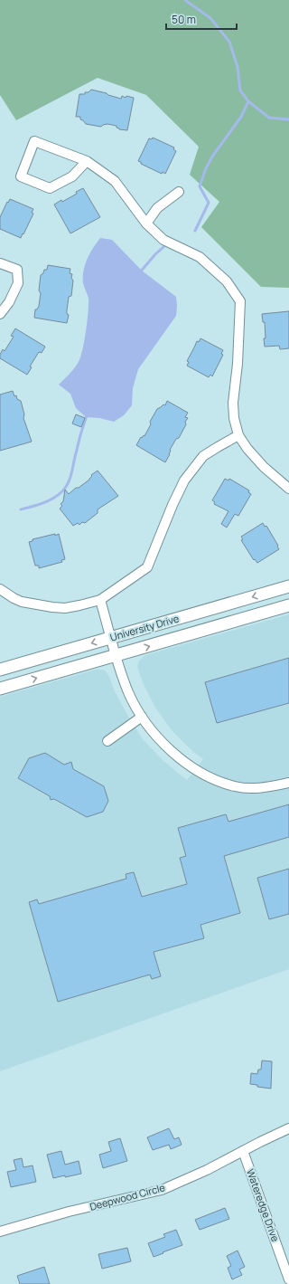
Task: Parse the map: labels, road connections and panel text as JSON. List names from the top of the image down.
{
  "streets": {
    "main road": ["University Drive"],
    "street": ["Deepwood Circle", "Wateredge Drive"]
  },
  "crossings": [
    ["Deepwood Circle", "Wateredge Drive"]
  ],
  "scale_bar": "50 m"
}
